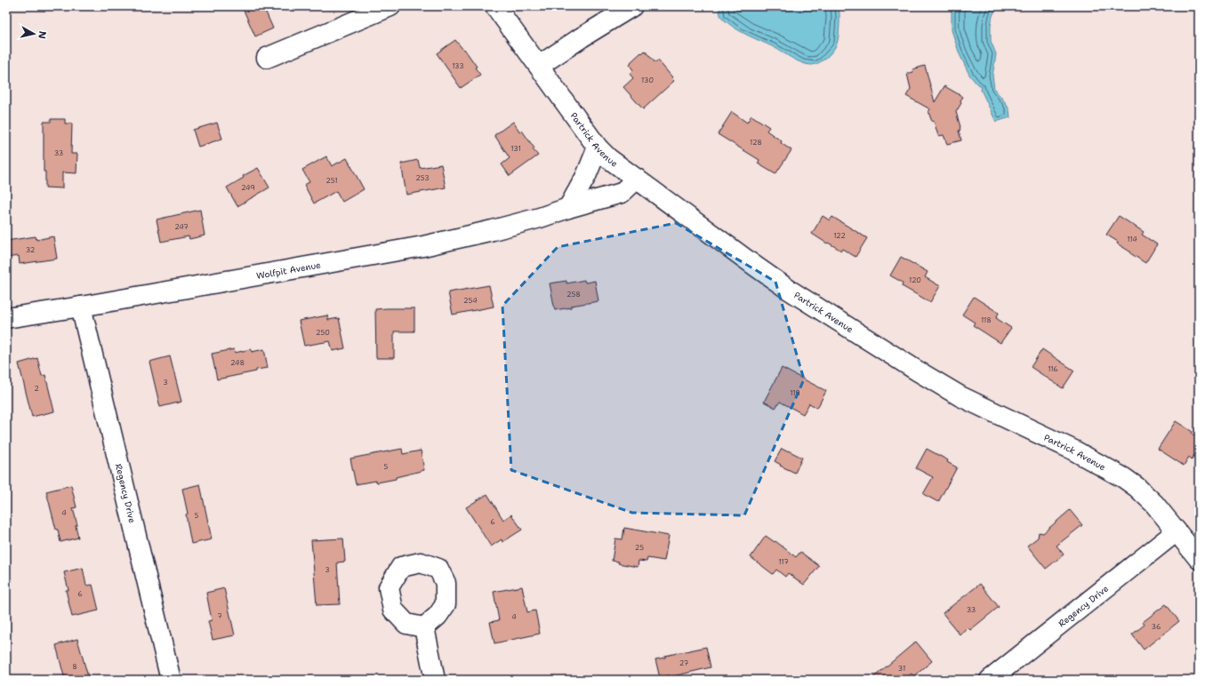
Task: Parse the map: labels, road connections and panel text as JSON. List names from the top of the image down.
{
  "streets": {
    "street": ["Partrick Avenue", "Wolfpit Avenue", "Regency Drive"]
  },
  "crossings": [
    ["Partrick Avenue", "Wolfpit Avenue"],
    ["Partrick Avenue", "Regency Drive"],
    ["Wolfpit Avenue", "Regency Drive"]
  ],
  "house_numbers": [
    "133",
    "130",
    "128",
    "131",
    "33",
    "253",
    "251",
    "249",
    "247",
    "122",
    "114",
    "32",
    "120",
    "258",
    "254",
    "118",
    "250",
    "248",
    "116",
    "3",
    "2",
    "119",
    "5",
    "4",
    "5",
    "6",
    "25",
    "117",
    "3",
    "6",
    "33",
    "7",
    "4",
    "36",
    "27",
    "8",
    "31"
  ],
  "north": "right"
}
